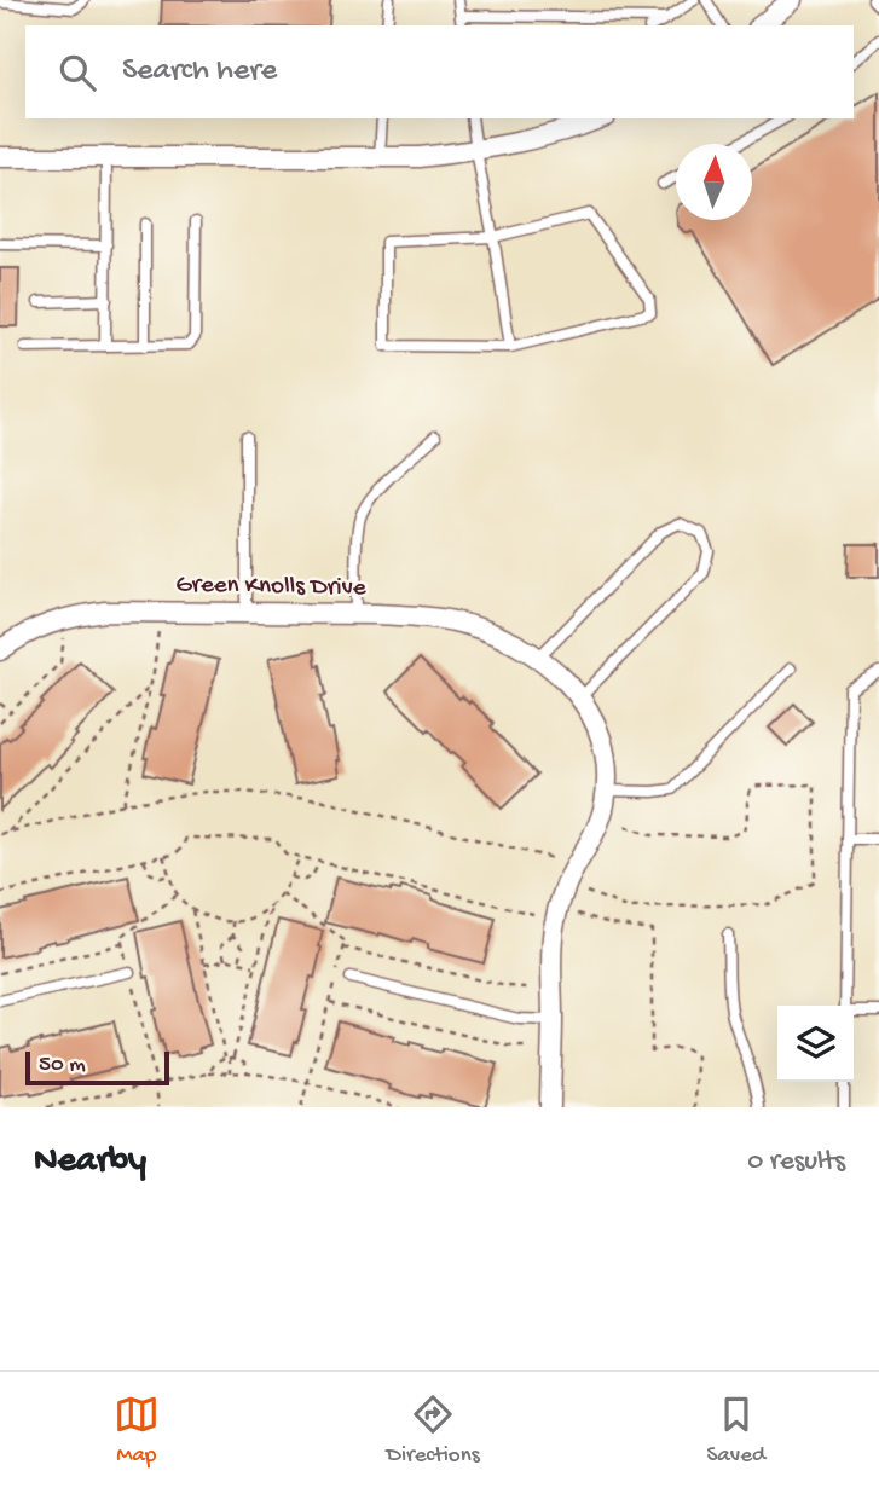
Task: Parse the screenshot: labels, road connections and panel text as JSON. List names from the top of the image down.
{
  "streets": {
    "street": ["Green Knolls Drive"]
  },
  "scale_bar": "50 m",
  "north": "top",
  "page": {
    "search": "Search here",
    "scale": "50 m",
    "heading": ["Nearby", "0 results"],
    "nav": ["Map", "Directions", "Saved"]
  }
}
